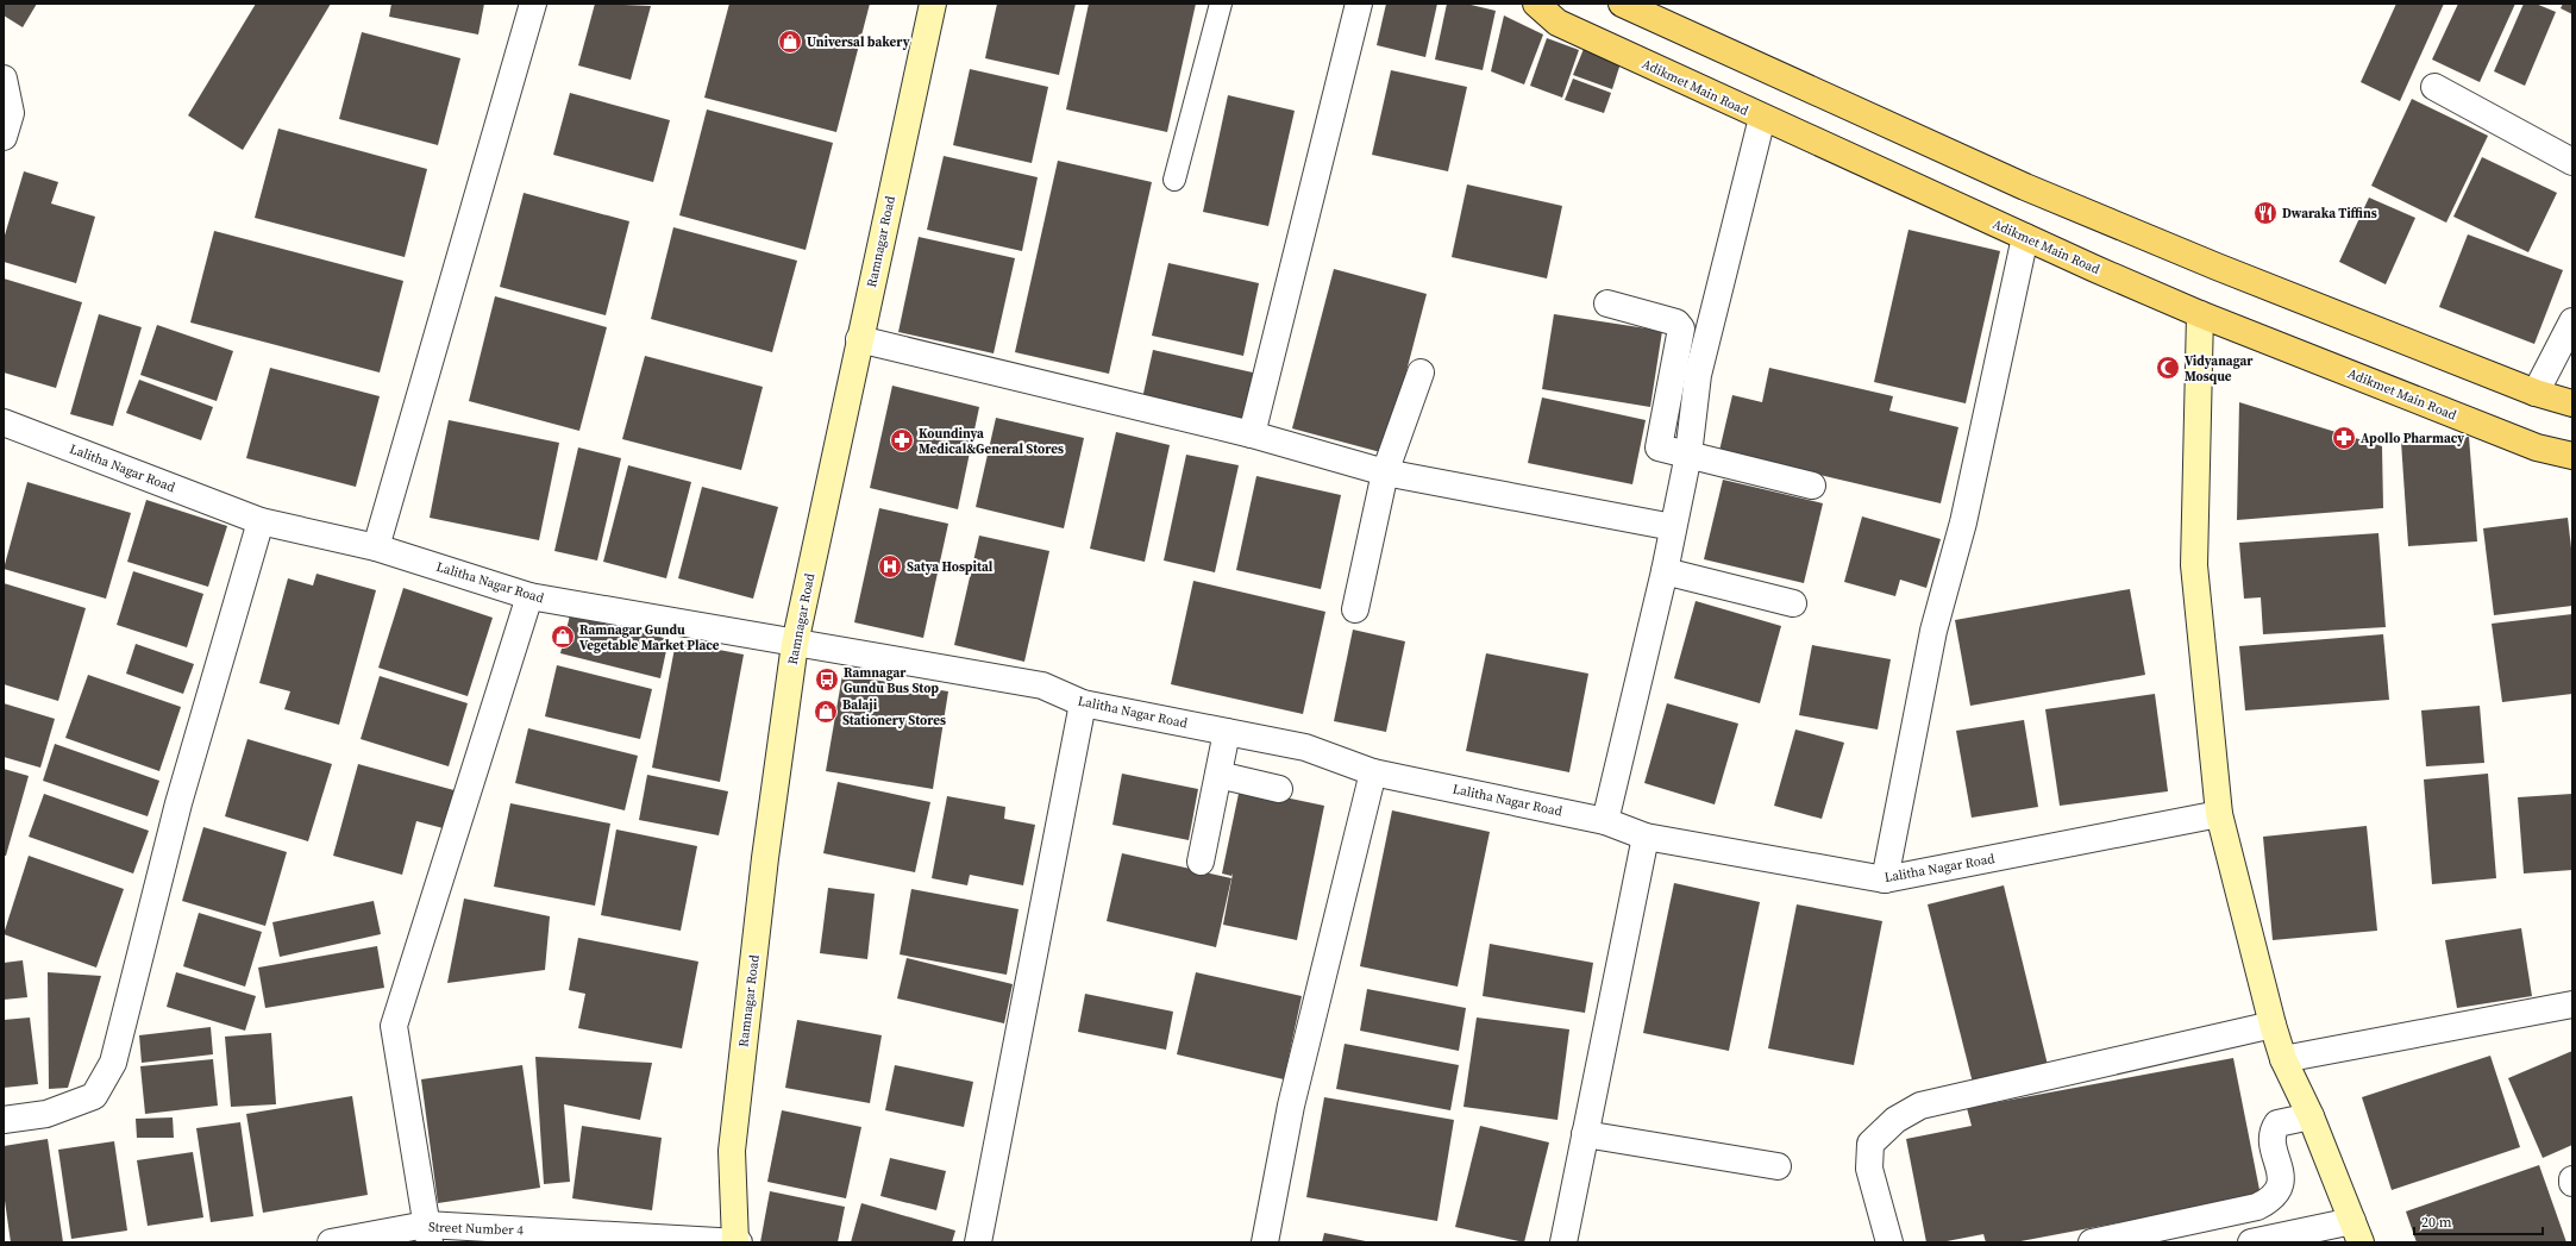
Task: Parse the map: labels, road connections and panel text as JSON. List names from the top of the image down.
{
  "streets": {
    "main road": ["Adikmet Main Road", "Ramnagar Road"],
    "street": ["Lalitha Nagar Road", "Street Number 4"]
  },
  "crossings": [
    ["Ramnagar Road", "Lalitha Nagar Road"],
    ["Ramnagar Road", "Street Number 4"]
  ],
  "places": {
    "shop": ["Universal bakery", "Ramnagar Gundu Vegetable Market Place", "Balaji Stationery Stores"],
    "restaurant": ["Dwaraka Tiffins"],
    "mosque": ["Vidyanagar Mosque"],
    "pharmacy": ["Apollo Pharmacy", "Koundinya Medical&General Stores"],
    "hospital": ["Satya Hospital"],
    "bus stop": ["Ramnagar Gundu Bus Stop"]
  },
  "scale_bar": "20 m"
}
